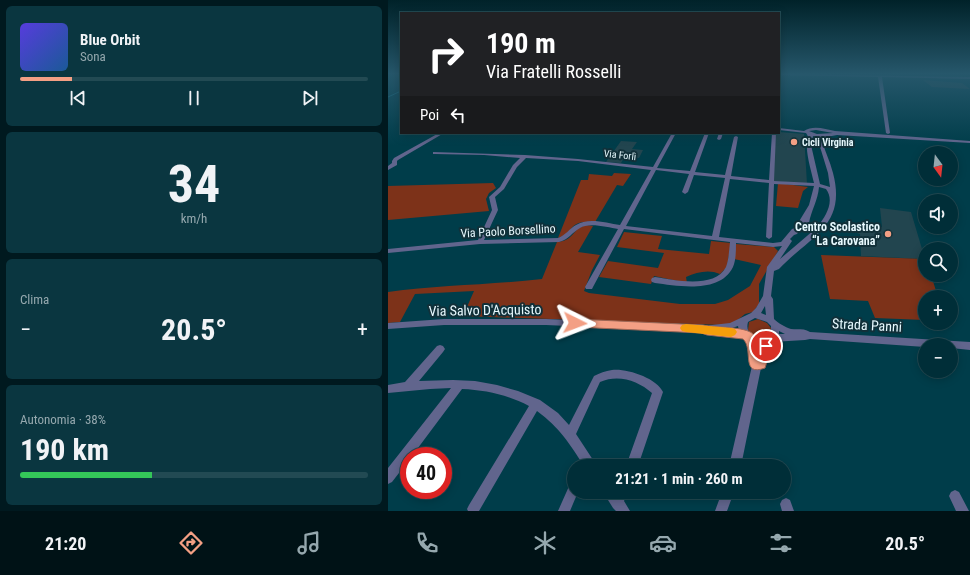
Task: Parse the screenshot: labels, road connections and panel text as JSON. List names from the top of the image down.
{
  "streets": {
    "street": [
      "Via Forlì",
      "Via Paolo Borsellino",
      "Via Salvo D'Acquisto",
      "Strada Panni"
    ]
  },
  "crossings": [
    ["Via Salvo D'Acquisto", "Strada Panni"]
  ],
  "places": ["Cicli Virginia", "Centro Scolastico “La Carovana”"],
  "north": "bottom",
  "page": {
    "turn": ["190 m", "Via Fratelli Rosselli"],
    "song": ["Blue Orbit", "Sona"],
    "then": "Poi",
    "tile": [
      ["34", "km/h"],
      "Clima",
      ["Autonomia · 38%", "190 km"]
    ],
    "map_buttons": ["+", "−"],
    "heat": ["−", "20.5°", "+"],
    "limit": "40",
    "trip": "21:21 · 1 min · 260 m",
    "tabs": ["21:20", "20.5°"]
  }
}
